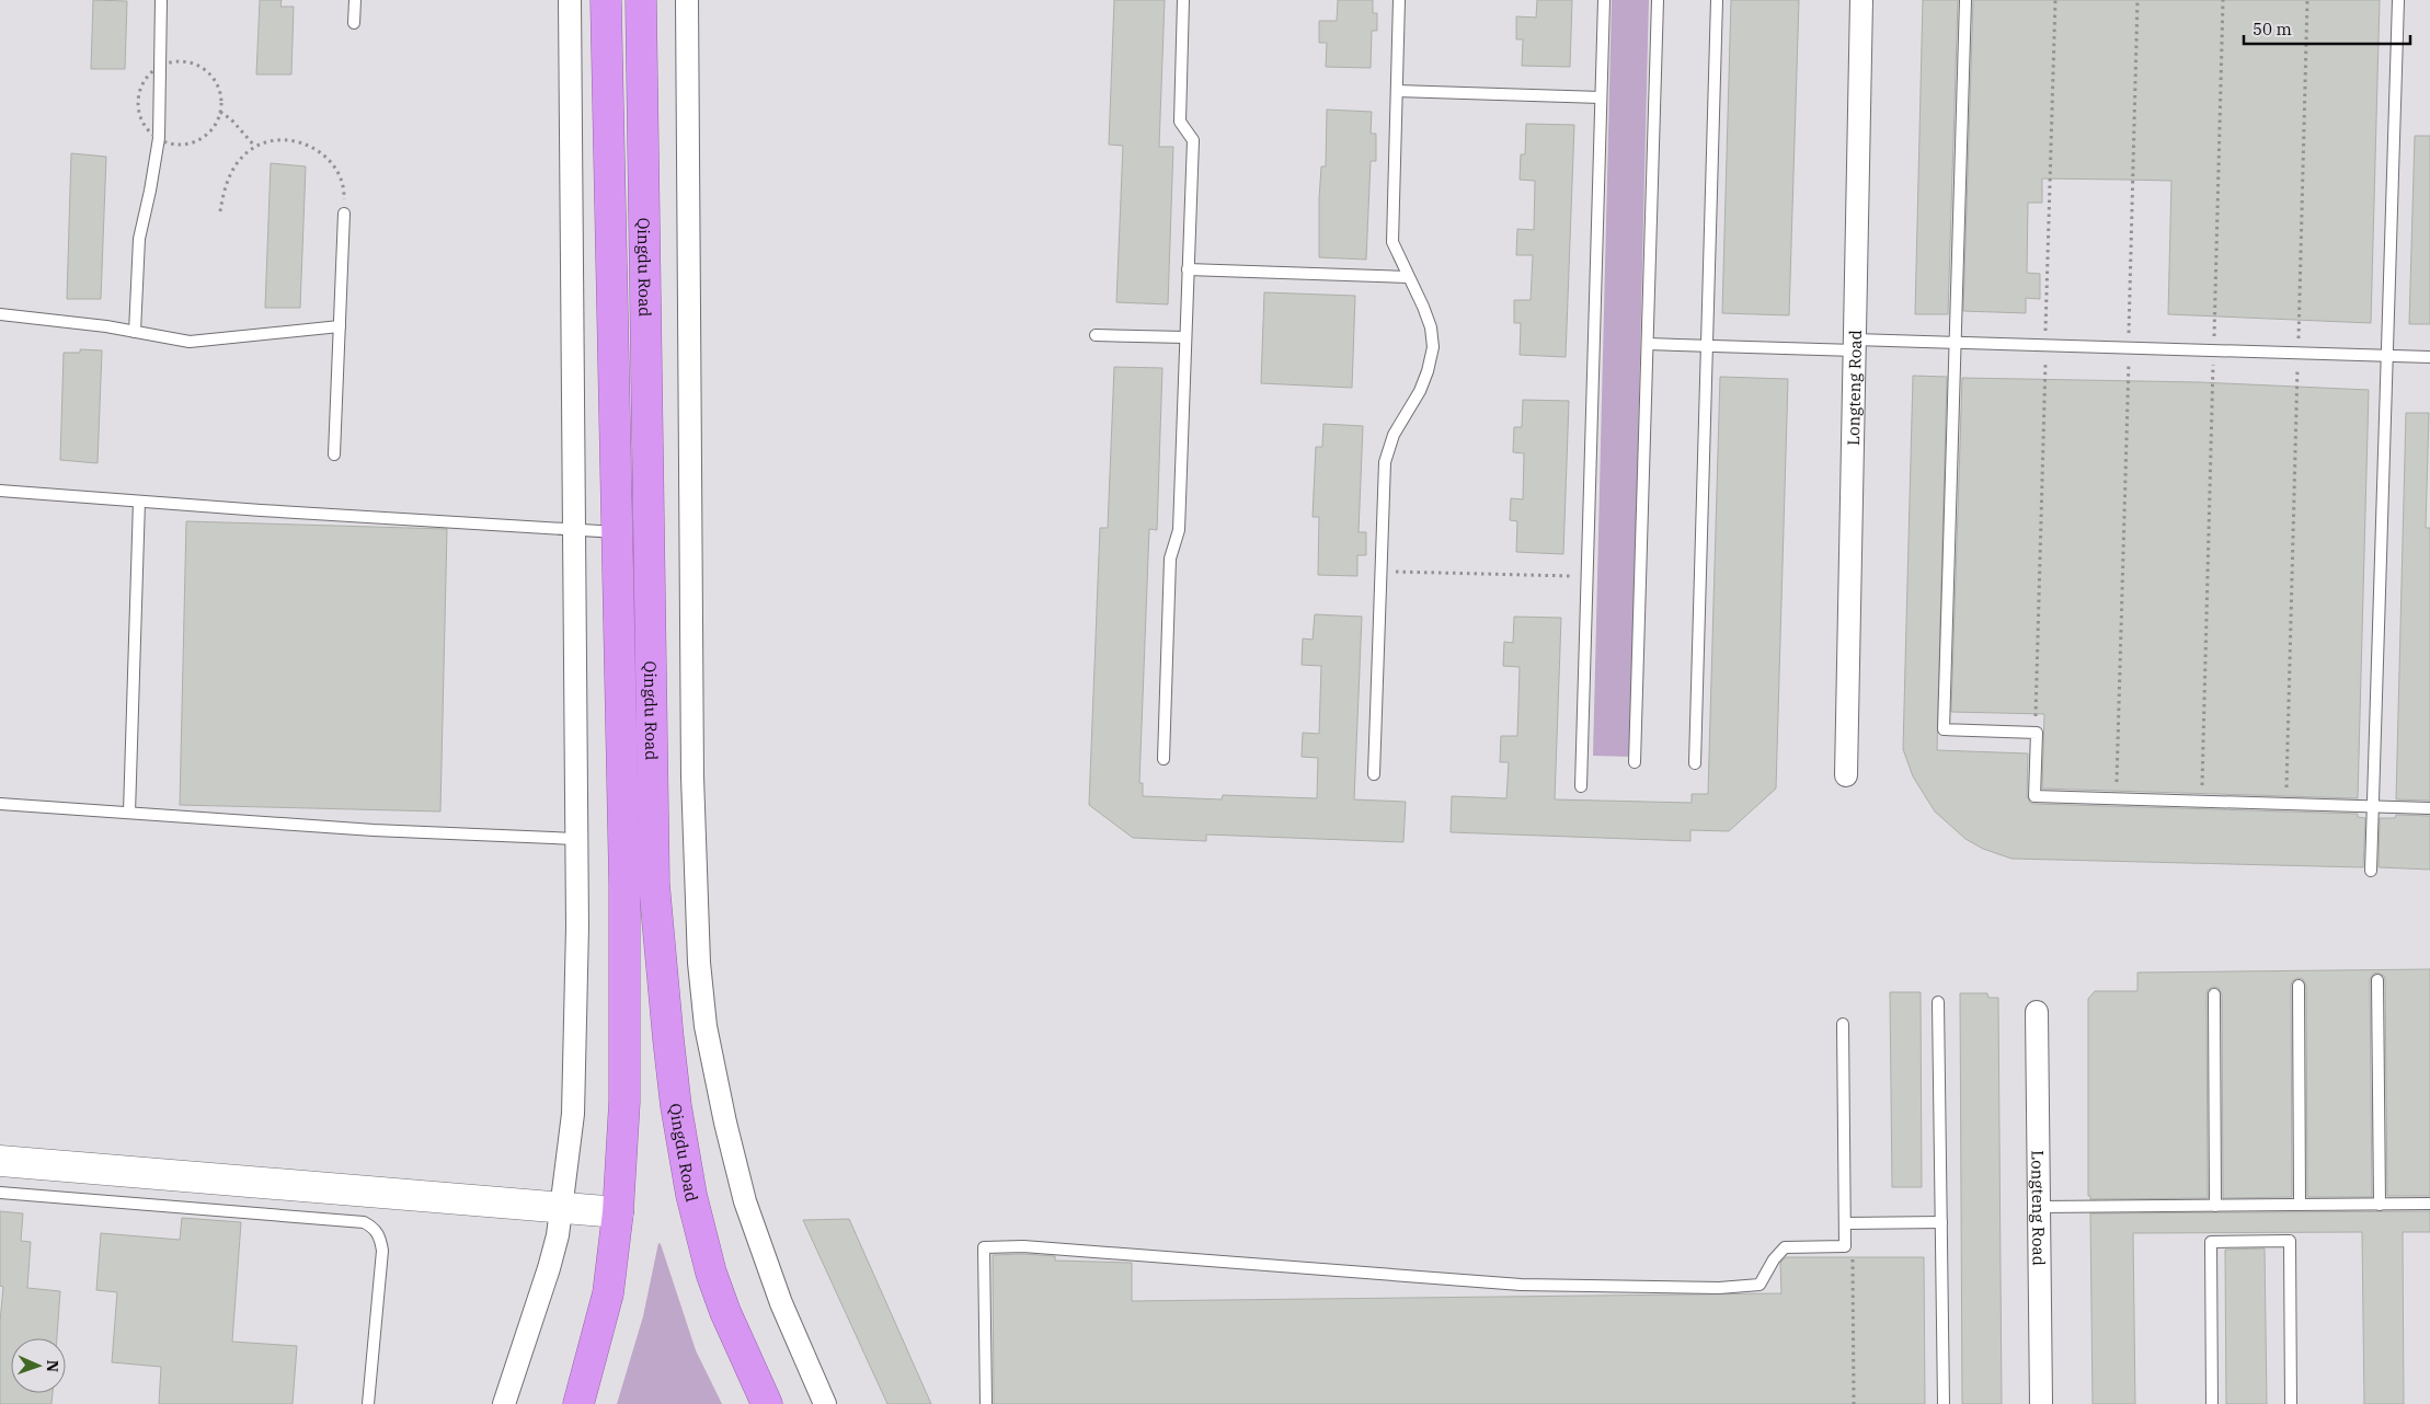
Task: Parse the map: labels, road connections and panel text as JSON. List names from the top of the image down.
{
  "streets": {
    "highway": ["Qingdu Road"],
    "street": ["Longteng Road"]
  },
  "scale_bar": "50 m",
  "north": "right"
}
